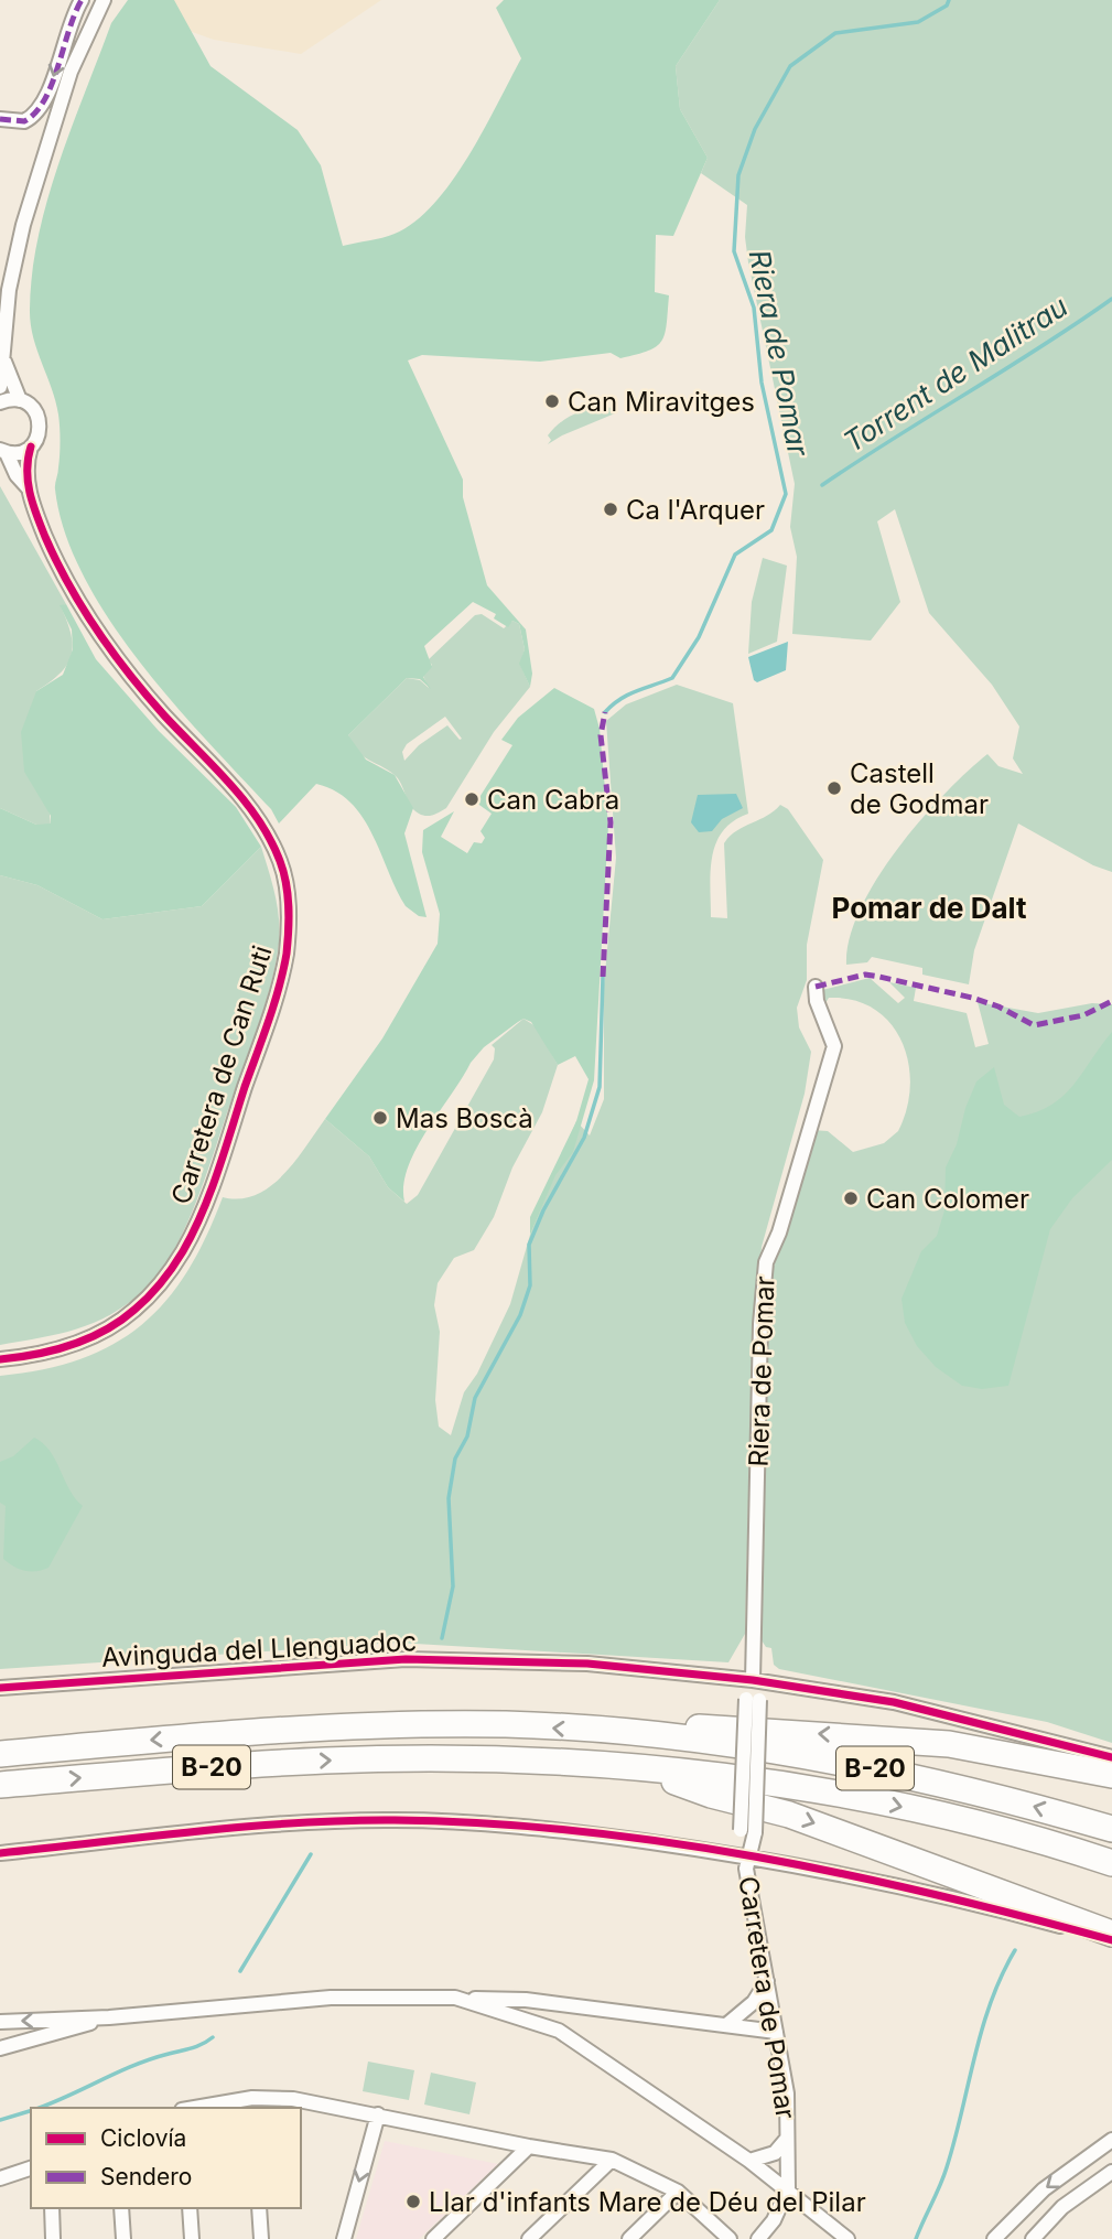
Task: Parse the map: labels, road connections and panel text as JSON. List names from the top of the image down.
{
  "streets": {
    "highway": ["B-20"],
    "street": [
      "Carretera de Can Ruti",
      "Riera de Pomar",
      "Avinguda del Llenguadoc",
      "Carretera de Pomar"
    ]
  },
  "crossings": [
    ["Riera de Pomar", "Avinguda del Llenguadoc"],
    ["Riera de Pomar", "Carretera de Pomar"],
    ["Avinguda del Llenguadoc", "Carretera de Pomar"]
  ],
  "districts": ["Pomar de Dalt"],
  "water": ["Riera de Pomar", "Torrent de Malitrau"],
  "places": [
    "Can Miravitges",
    "Ca l'Arquer",
    "Castell de Godmar",
    "Can Cabra",
    "Mas Boscà",
    "Can Colomer",
    "Llar d'infants Mare de Déu del Pilar"
  ],
  "legend": ["Ciclovía", "Sendero"]
}
